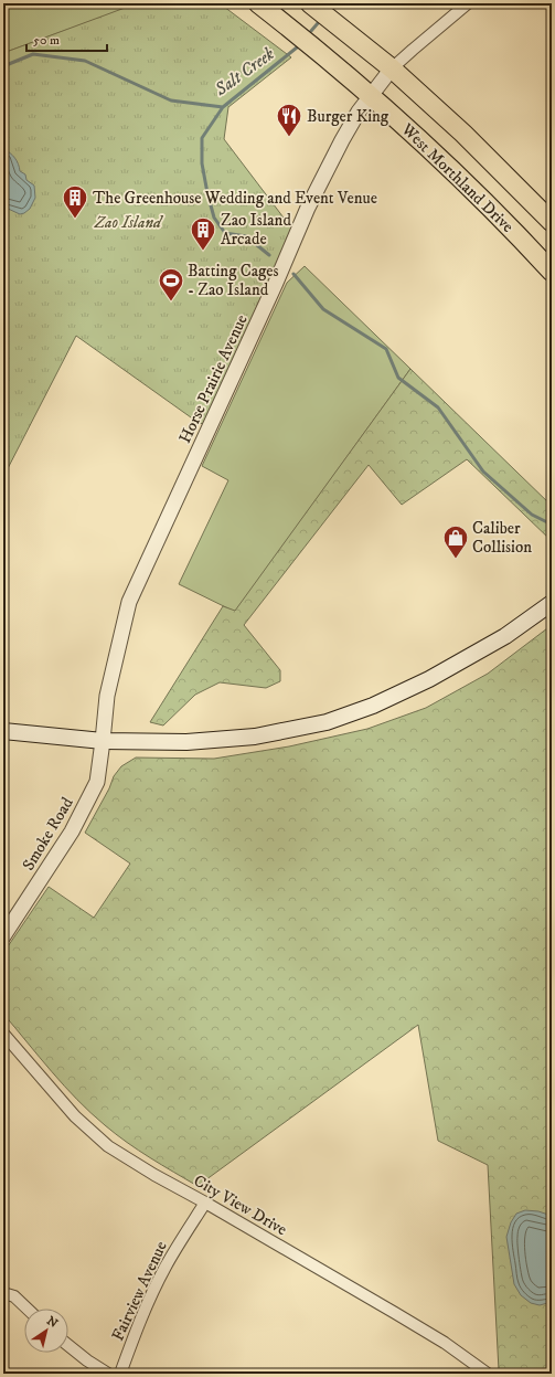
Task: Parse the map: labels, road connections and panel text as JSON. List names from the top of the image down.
{
  "streets": {
    "highway": ["West Morthland Drive"],
    "street": [
      "Horse Prairie Avenue",
      "Smoke Road",
      "City View Drive",
      "Fairview Avenue"
    ]
  },
  "crossings": [
    ["West Morthland Drive", "Horse Prairie Avenue"],
    ["Horse Prairie Avenue", "Smoke Road"],
    ["City View Drive", "Fairview Avenue"]
  ],
  "water": ["Salt Creek"],
  "parks": ["Zao Island"],
  "places": {
    "restaurant": ["Burger King"],
    "building": ["The Greenhouse Wedding and Event Venue", "Zao Island Arcade"],
    "sports": ["Batting Cages - Zao Island"],
    "shop": ["Caliber Collision"]
  },
  "scale_bar": "50 m",
  "north": "top right"
}
